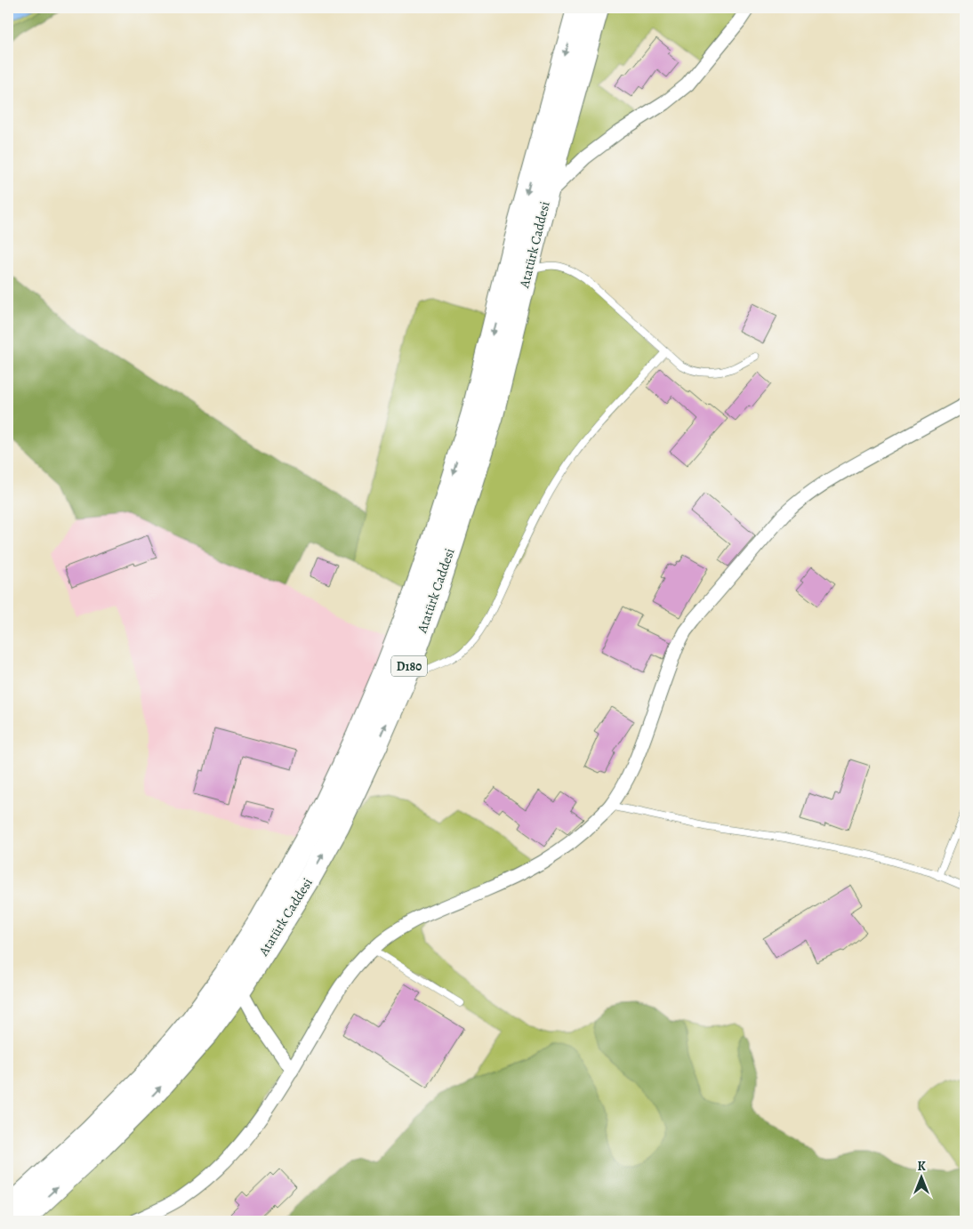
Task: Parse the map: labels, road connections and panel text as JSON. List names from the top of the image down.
{
  "streets": {
    "highway": ["Atatürk Caddesi", "D180"]
  },
  "north": "top"
}
